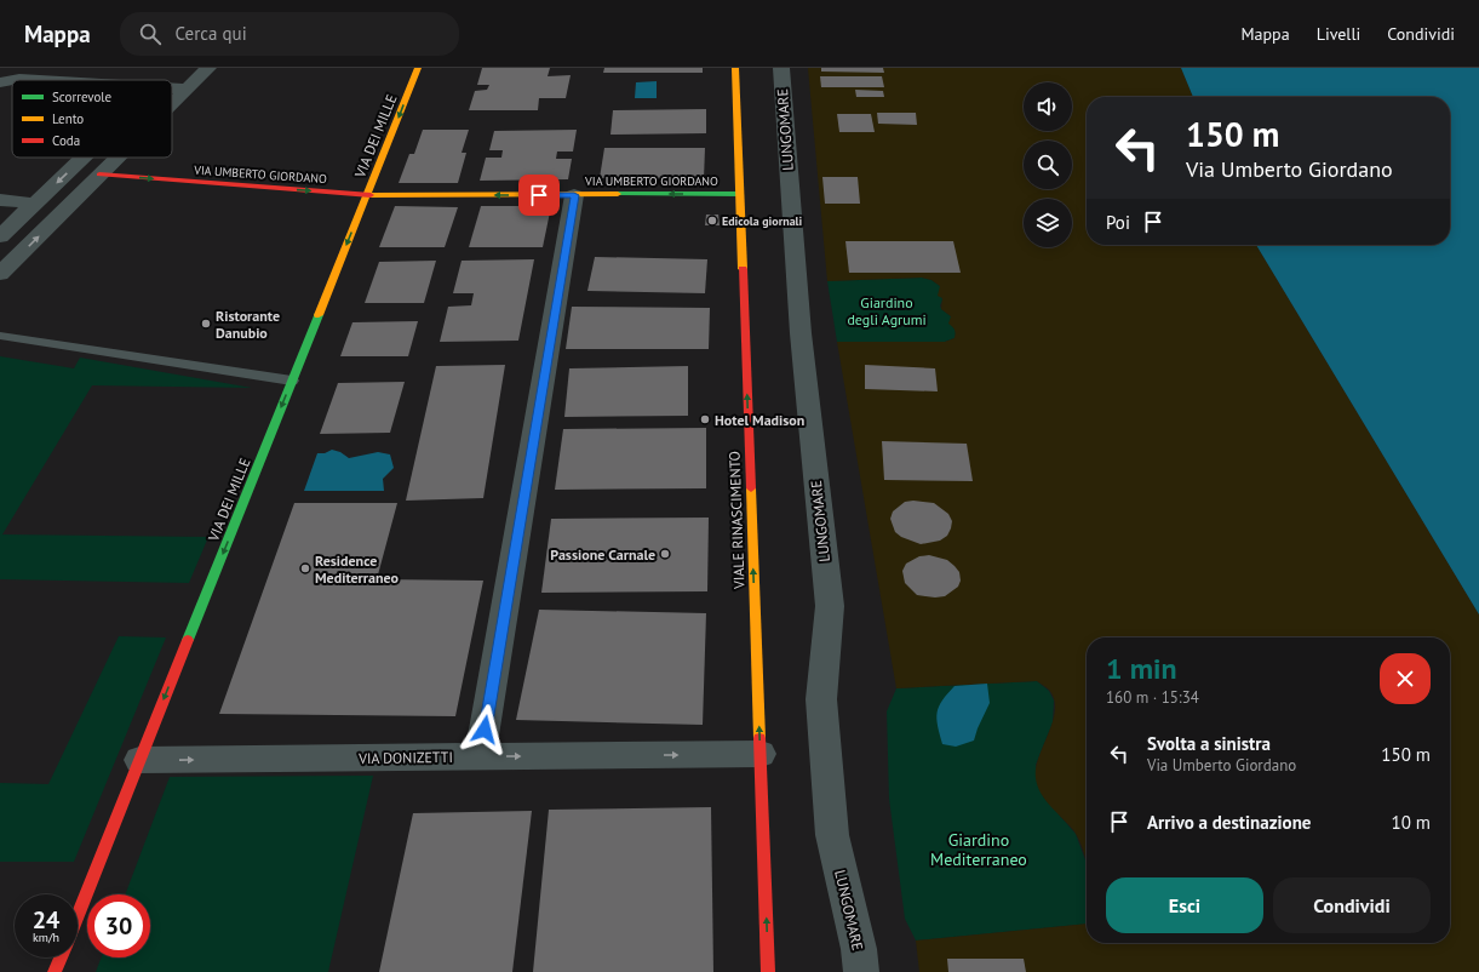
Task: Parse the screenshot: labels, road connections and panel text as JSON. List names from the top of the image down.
{
  "streets": {
    "street": [
      "LUNGOMARE",
      "VIA DEI MILLE",
      "VIA UMBERTO GIORDANO",
      "VIALE RINASCIMENTO",
      "VIA DONIZETTI"
    ]
  },
  "crossings": [
    ["VIA DEI MILLE", "VIA UMBERTO GIORDANO"],
    ["VIA DEI MILLE", "VIA DONIZETTI"],
    ["VIA UMBERTO GIORDANO", "VIALE RINASCIMENTO"],
    ["VIALE RINASCIMENTO", "VIA DONIZETTI"]
  ],
  "one_way": ["VIA DEI MILLE", "VIALE RINASCIMENTO", "VIA DONIZETTI"],
  "parks": ["Giardino degli Agrumi", "Giardino Mediterraneo"],
  "places": [
    "Edicola giornali",
    "Ristorante Danubio",
    "Hotel Madison",
    "Passione Carnale",
    "Residence Mediterraneo"
  ],
  "legend": ["Scorrevole", "Lento", "Coda"],
  "page": {
    "header": "Mappa",
    "search": "Cerca qui",
    "nav": ["Mappa", "Livelli", "Condividi"],
    "turn": ["150 m", "Via Umberto Giordano"],
    "then": "Poi",
    "heading": ["1 min", "160 m · 15:34"],
    "list": [
      {
        "name": "Svolta a sinistra",
        "note": "Via Umberto Giordano",
        "value": "150 m"
      },
      {
        "name": "Arrivo a destinazione",
        "value": "10 m"
      }
    ],
    "buttons": ["Esci", "Condividi"],
    "speed": "24 km/h",
    "limit": "30"
  }
}
